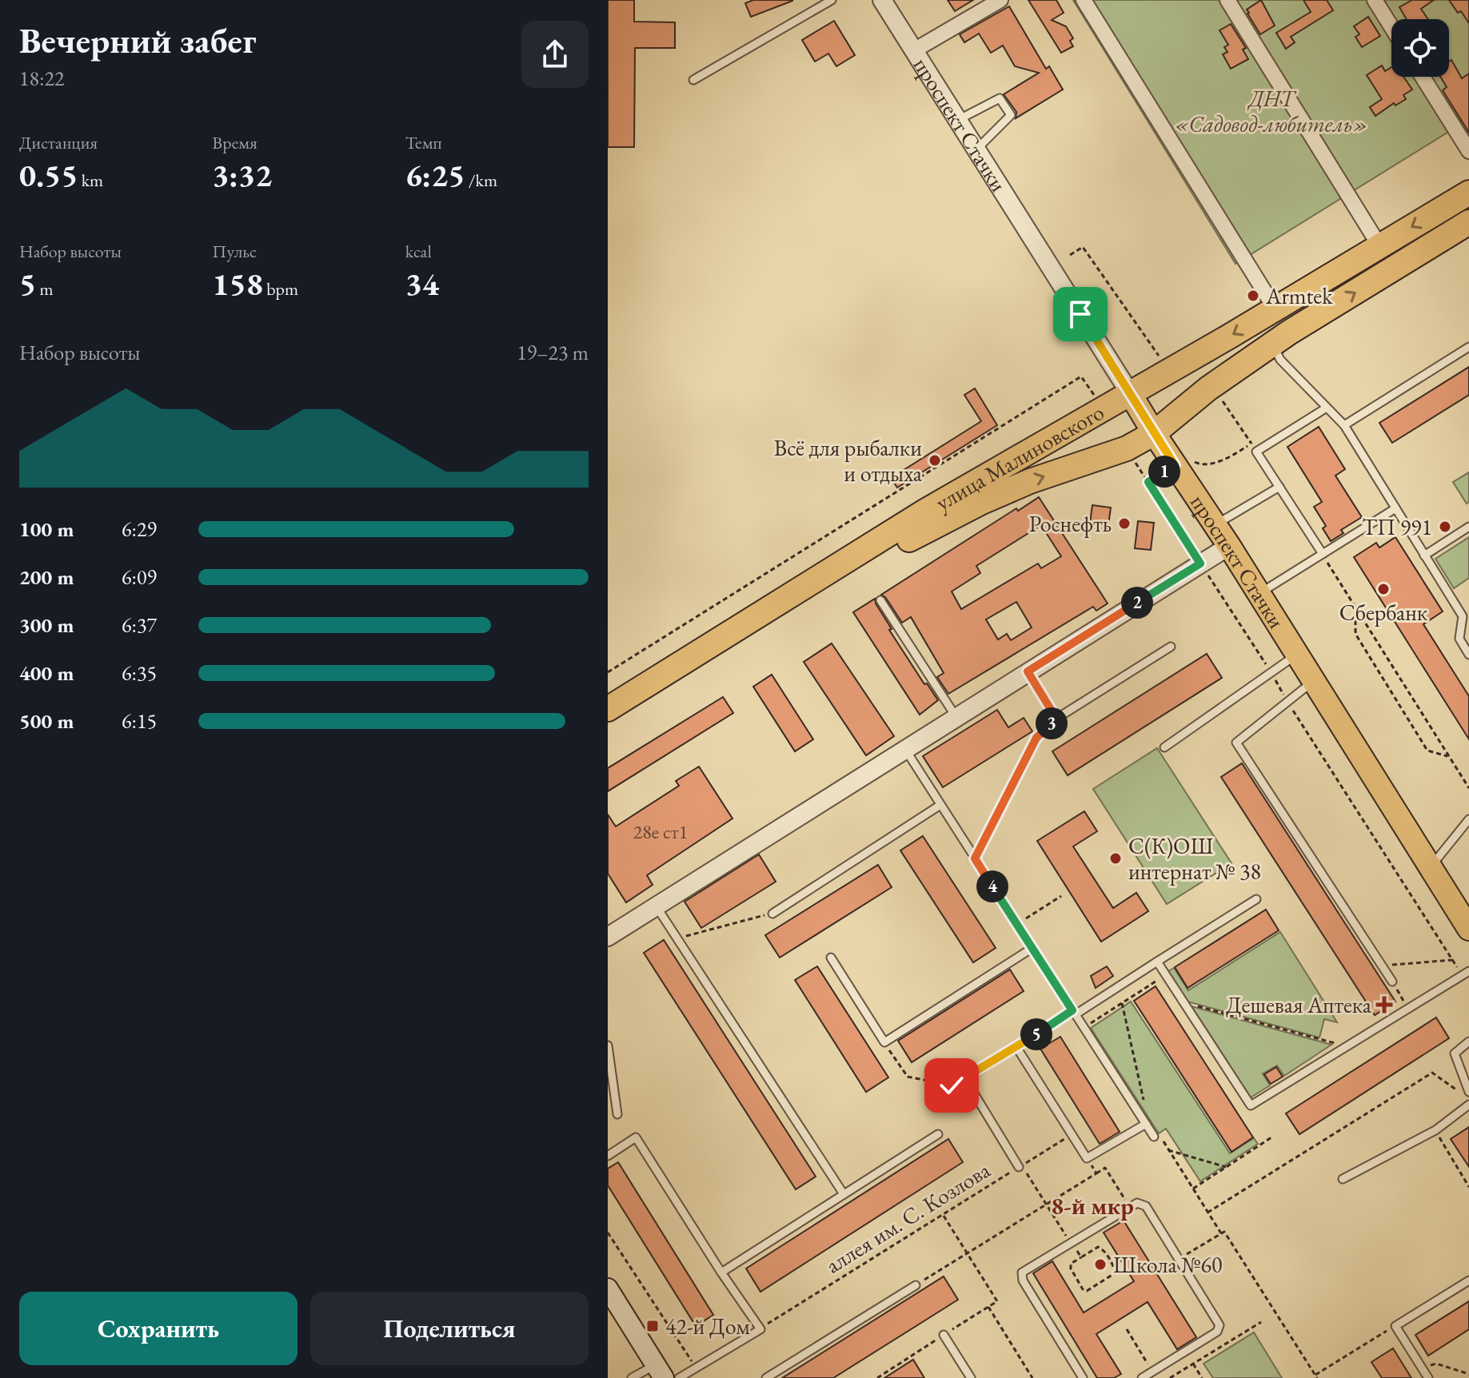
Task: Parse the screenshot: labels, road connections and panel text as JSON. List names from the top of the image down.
{
  "streets": {
    "highway": ["улица Малиновского"],
    "main road": ["проспект Стачки"],
    "path": ["аллея им. С. Козлова"]
  },
  "crossings": [
    ["проспект Стачки", "улица Малиновского"]
  ],
  "districts": ["8-й мкр"],
  "parks": ["ДНТ «Садовод-любитель»"],
  "places": {
    "other": [
      "Armtek",
      "Всё для рыбалки и отдыха",
      "Роснефть",
      "ТП 991",
      "Сбербанк",
      "С(К)ОШ интернат № 38",
      "Школа №60"
    ],
    "health": ["Дешевая Аптека"],
    "transit": ["42-й Дом"]
  },
  "house_numbers": ["28е ст1"],
  "page": {
    "heading": ["Вечерний забег", "18:22"],
    "stats": [
      ["Дистанция", "0.55 km"],
      ["Время", "3:32"],
      ["Темп", "6:25 /km"],
      ["Набор высоты", "5 m"],
      ["Пульс", "158 bpm"],
      ["kcal", "34"]
    ],
    "chart": ["Набор высоты", "19–23 m"],
    "pins": [
      "1",
      "2",
      "3",
      "4",
      "5"
    ],
    "list": [
      {
        "name": "100 m",
        "note": "6:29"
      },
      {
        "name": "200 m",
        "note": "6:09"
      },
      {
        "name": "300 m",
        "note": "6:37"
      },
      {
        "name": "400 m",
        "note": "6:35"
      },
      {
        "name": "500 m",
        "note": "6:15"
      }
    ],
    "buttons": ["Сохранить", "Поделиться"]
  }
}
